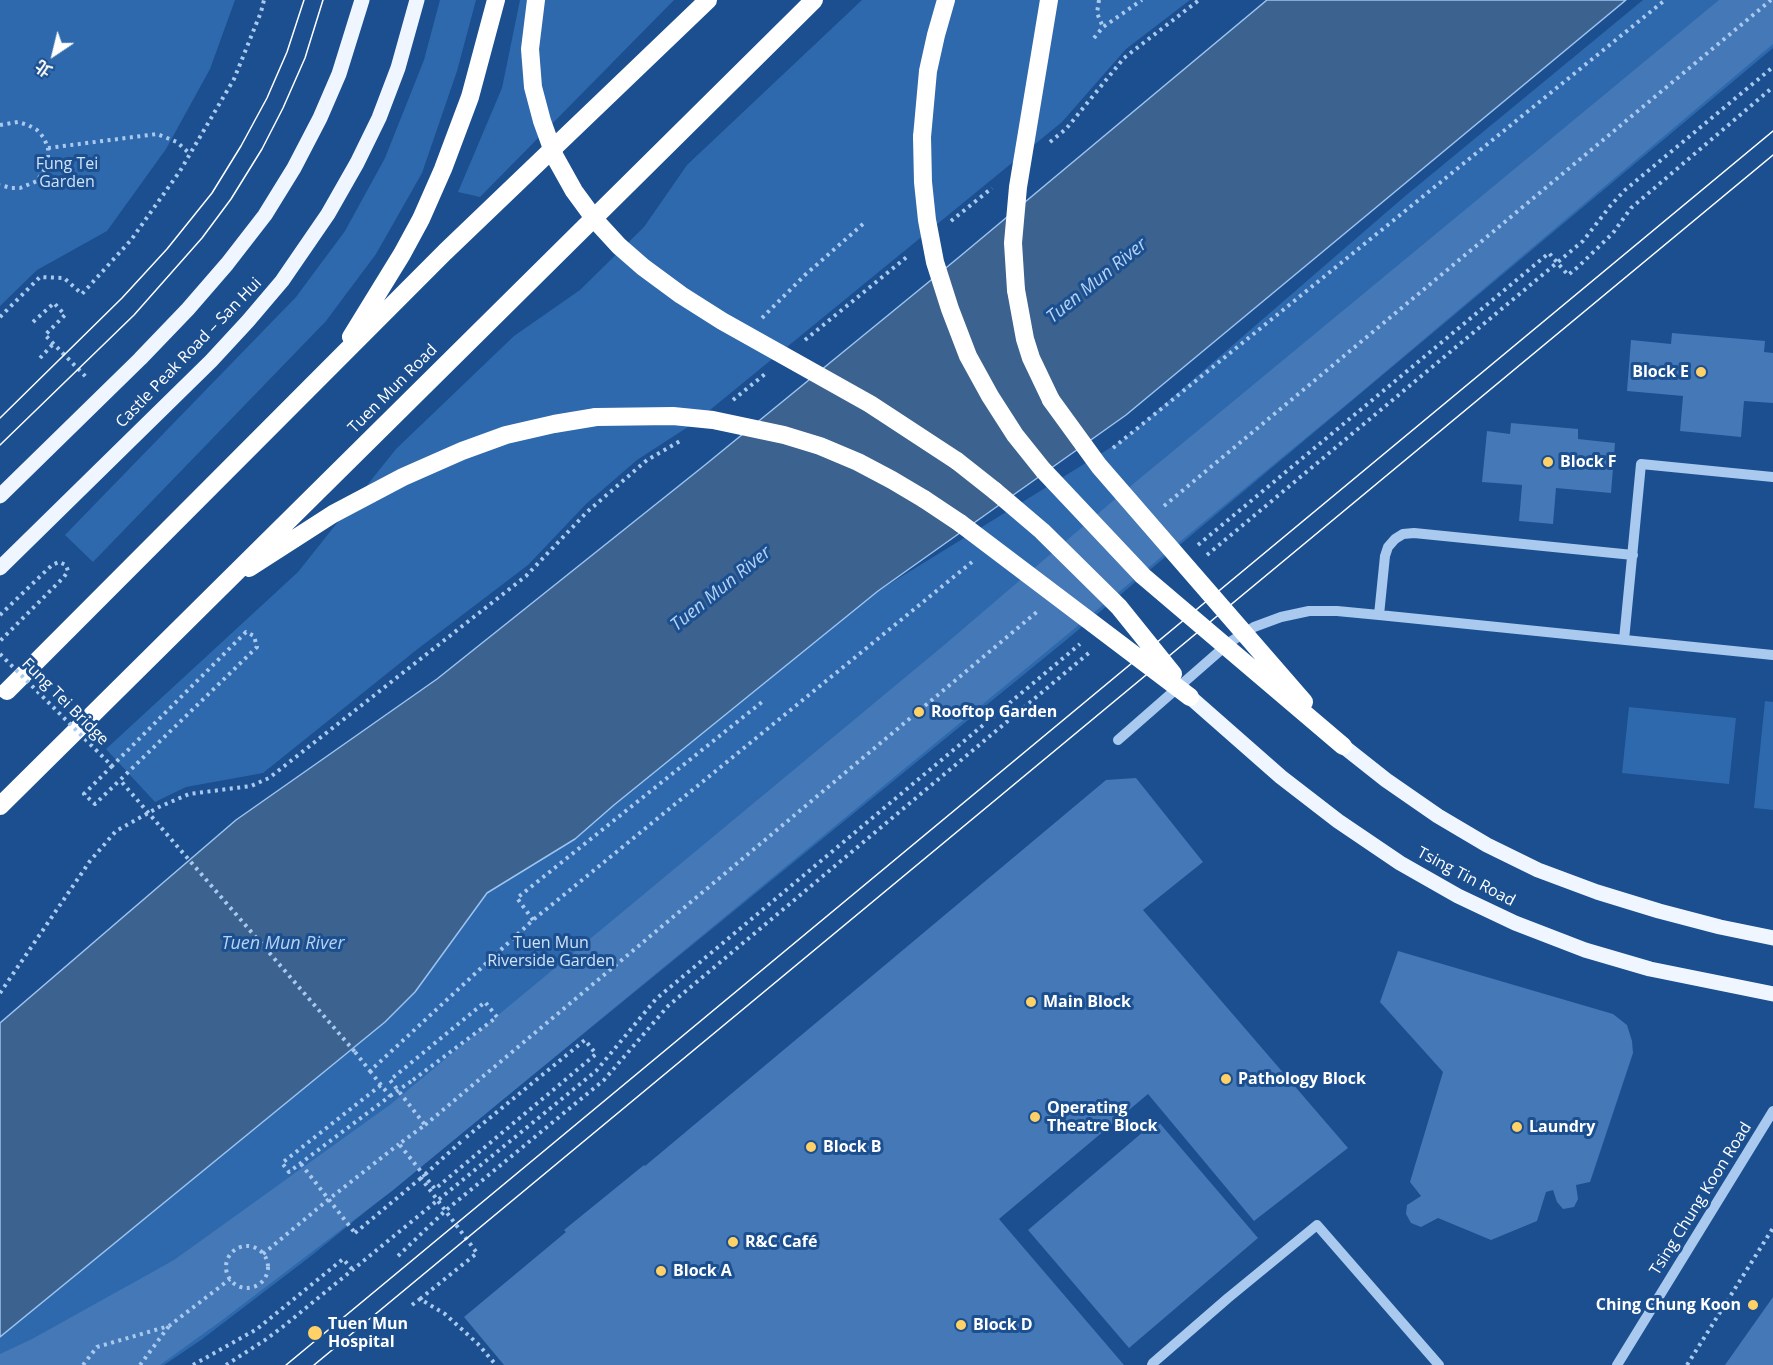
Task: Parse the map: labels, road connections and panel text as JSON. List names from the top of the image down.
{
  "streets": {
    "highway": ["Tuen Mun Road"],
    "main road": ["Castle Peak Road – San Hui", "Tsing Tin Road"],
    "street": ["Tsing Chung Koon Road"],
    "path": ["Fung Tei Bridge"]
  },
  "water": ["Tuen Mun River"],
  "parks": ["Fung Tei Garden", "Tuen Mun Riverside Garden"],
  "places": [
    "Block E",
    "Block F",
    "Rooftop Garden",
    "Main Block",
    "Pathology Block",
    "Operating Theatre Block",
    "Laundry",
    "Block B",
    "R&C Café",
    "Block A",
    "Ching Chung Koon",
    "Block D",
    "Tuen Mun Hospital"
  ],
  "north": "bottom left"
}
